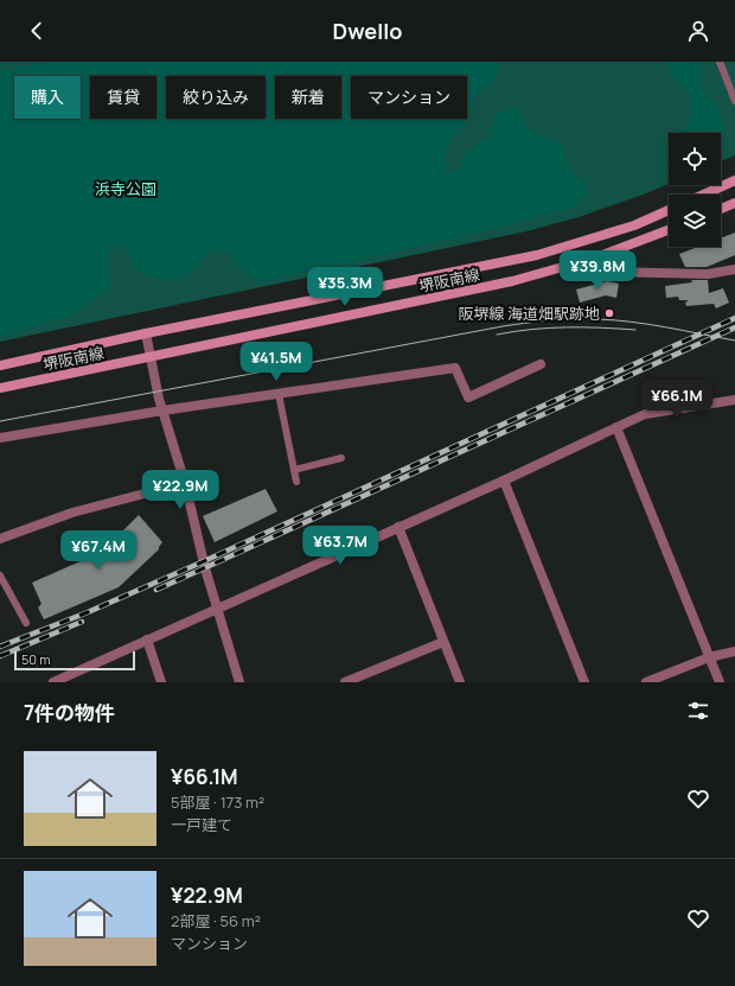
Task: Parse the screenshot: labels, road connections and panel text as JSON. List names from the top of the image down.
{
  "streets": {
    "main road": ["堺阪南線"]
  },
  "parks": ["浜寺公園"],
  "places": ["阪堺線 海道畑駅跡地"],
  "scale_bar": "50 m",
  "page": {
    "header": "Dwello",
    "chip": [
      "購入",
      "賃貸",
      "絞り込み",
      "新着",
      "マンション"
    ],
    "price": [
      "¥39.8M",
      "¥35.3M",
      "¥41.5M",
      "¥66.1M",
      "¥22.9M",
      "¥63.7M",
      "¥67.4M"
    ],
    "scale": "50 m",
    "heading": "7件の物件",
    "list": [
      {
        "name": "¥66.1M",
        "note": "5部屋 · 173 m² · 一戸建て"
      },
      {
        "name": "¥22.9M",
        "note": "2部屋 · 56 m² · マンション"
      }
    ]
  }
}
